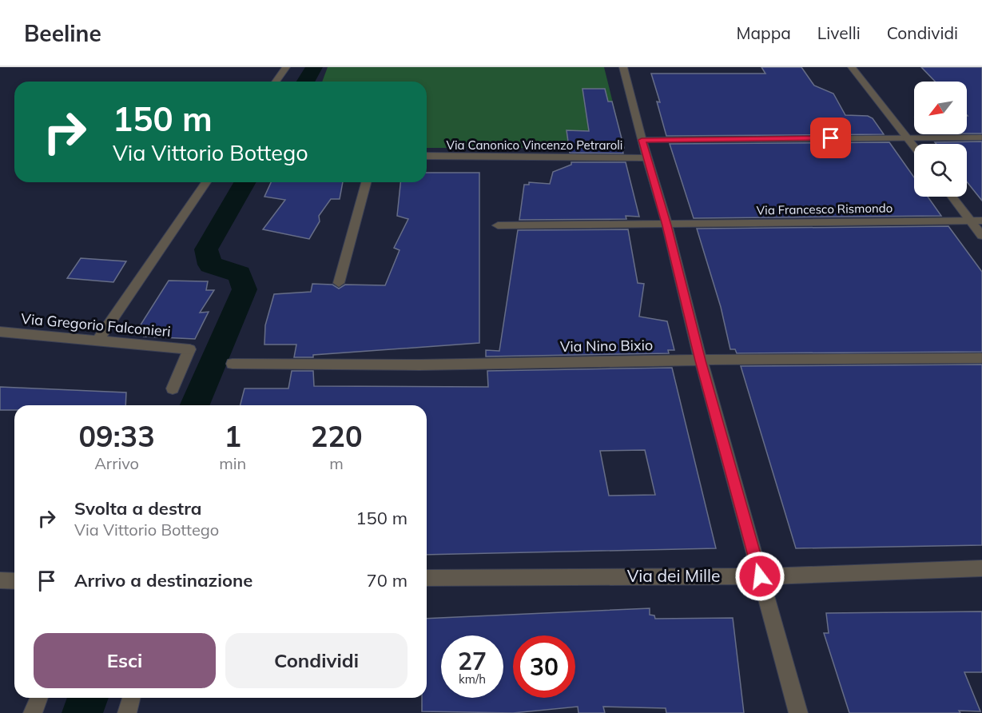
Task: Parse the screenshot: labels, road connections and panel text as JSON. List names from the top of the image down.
{
  "streets": {
    "street": [
      "Via Canonico Vincenzo Petraroli",
      "Via Francesco Rismondo",
      "Via Gregorio Falconieri",
      "Via Nino Bixio",
      "Via dei Mille"
    ]
  },
  "north": "bottom left",
  "page": {
    "header": "Beeline",
    "nav": ["Mappa", "Livelli", "Condividi"],
    "turn": ["150 m", "Via Vittorio Bottego"],
    "eta": [
      "09:33",
      "Arrivo",
      "1",
      "min",
      "220",
      "m"
    ],
    "list": [
      {
        "name": "Svolta a destra",
        "note": "Via Vittorio Bottego",
        "value": "150 m"
      },
      {
        "name": "Arrivo a destinazione",
        "value": "70 m"
      }
    ],
    "buttons": ["Esci", "Condividi"],
    "speed": "27 km/h",
    "limit": "30"
  }
}
